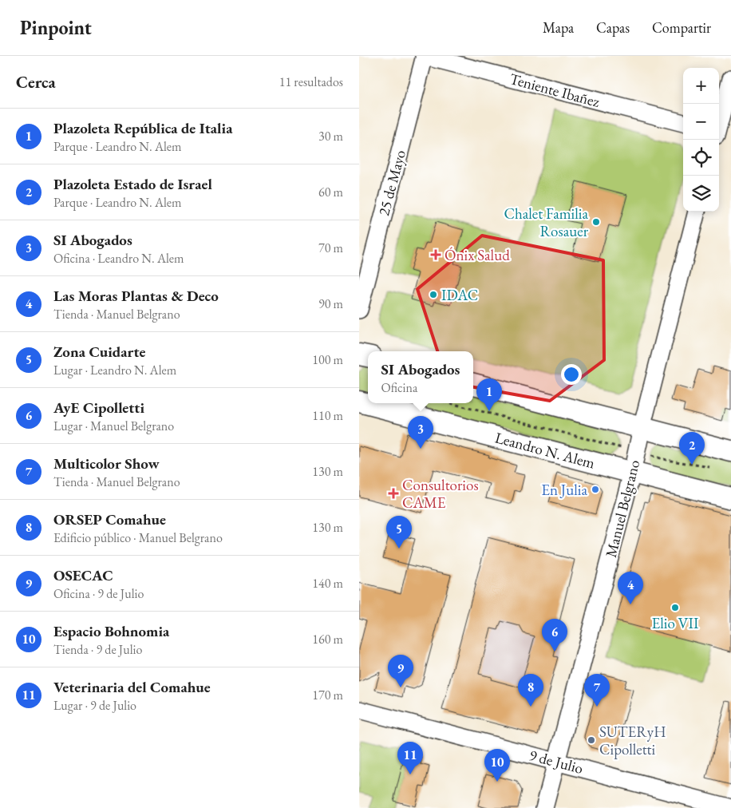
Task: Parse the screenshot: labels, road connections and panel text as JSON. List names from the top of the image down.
{
  "streets": {
    "main road": ["Leandro N. Alem"],
    "street": [
      "Teniente Ibañez",
      "25 de Mayo",
      "Manuel Belgrano",
      "9 de Julio"
    ]
  },
  "crossings": [
    ["Teniente Ibañez", "25 de Mayo"],
    ["Leandro N. Alem", "Manuel Belgrano"],
    ["Manuel Belgrano", "9 de Julio"]
  ],
  "places": {
    "other": [
      "Chalet Familia Rosauer",
      "IDAC",
      "En Julia",
      "Elio VII",
      "SUTERyH Cipolletti"
    ],
    "health": ["Ónix Salud", "Consultorios CAME"]
  },
  "page": {
    "header": "Pinpoint",
    "nav": ["Mapa", "Capas", "Compartir"],
    "heading": ["Cerca", "11 resultados"],
    "map_buttons": ["+", "−"],
    "list": [
      {
        "mark": "1",
        "name": "Plazoleta República de Italia",
        "note": "Parque · Leandro N. Alem",
        "value": "30 m"
      },
      {
        "mark": "2",
        "name": "Plazoleta Estado de Israel",
        "note": "Parque · Leandro N. Alem",
        "value": "60 m"
      },
      {
        "mark": "3",
        "name": "SI Abogados",
        "note": "Oficina · Leandro N. Alem",
        "value": "70 m"
      },
      {
        "mark": "4",
        "name": "Las Moras Plantas & Deco",
        "note": "Tienda · Manuel Belgrano",
        "value": "90 m"
      },
      {
        "mark": "5",
        "name": "Zona Cuidarte",
        "note": "Lugar · Leandro N. Alem",
        "value": "100 m"
      },
      {
        "mark": "6",
        "name": "AyE Cipolletti",
        "note": "Lugar · Manuel Belgrano",
        "value": "110 m"
      },
      {
        "mark": "7",
        "name": "Multicolor Show",
        "note": "Tienda · Manuel Belgrano",
        "value": "130 m"
      },
      {
        "mark": "8",
        "name": "ORSEP Comahue",
        "note": "Edificio público · Manuel Belgrano",
        "value": "130 m"
      },
      {
        "mark": "9",
        "name": "OSECAC",
        "note": "Oficina · 9 de Julio",
        "value": "140 m"
      },
      {
        "mark": "10",
        "name": "Espacio Bohnomia",
        "note": "Tienda · 9 de Julio",
        "value": "160 m"
      },
      {
        "mark": "11",
        "name": "Veterinaria del Comahue",
        "note": "Lugar · 9 de Julio",
        "value": "170 m"
      }
    ],
    "popup": ["SI Abogados", "Oficina"],
    "pins": [
      "1",
      "3",
      "2",
      "5",
      "4",
      "6",
      "9",
      "7",
      "8",
      "11",
      "10"
    ]
  }
}
